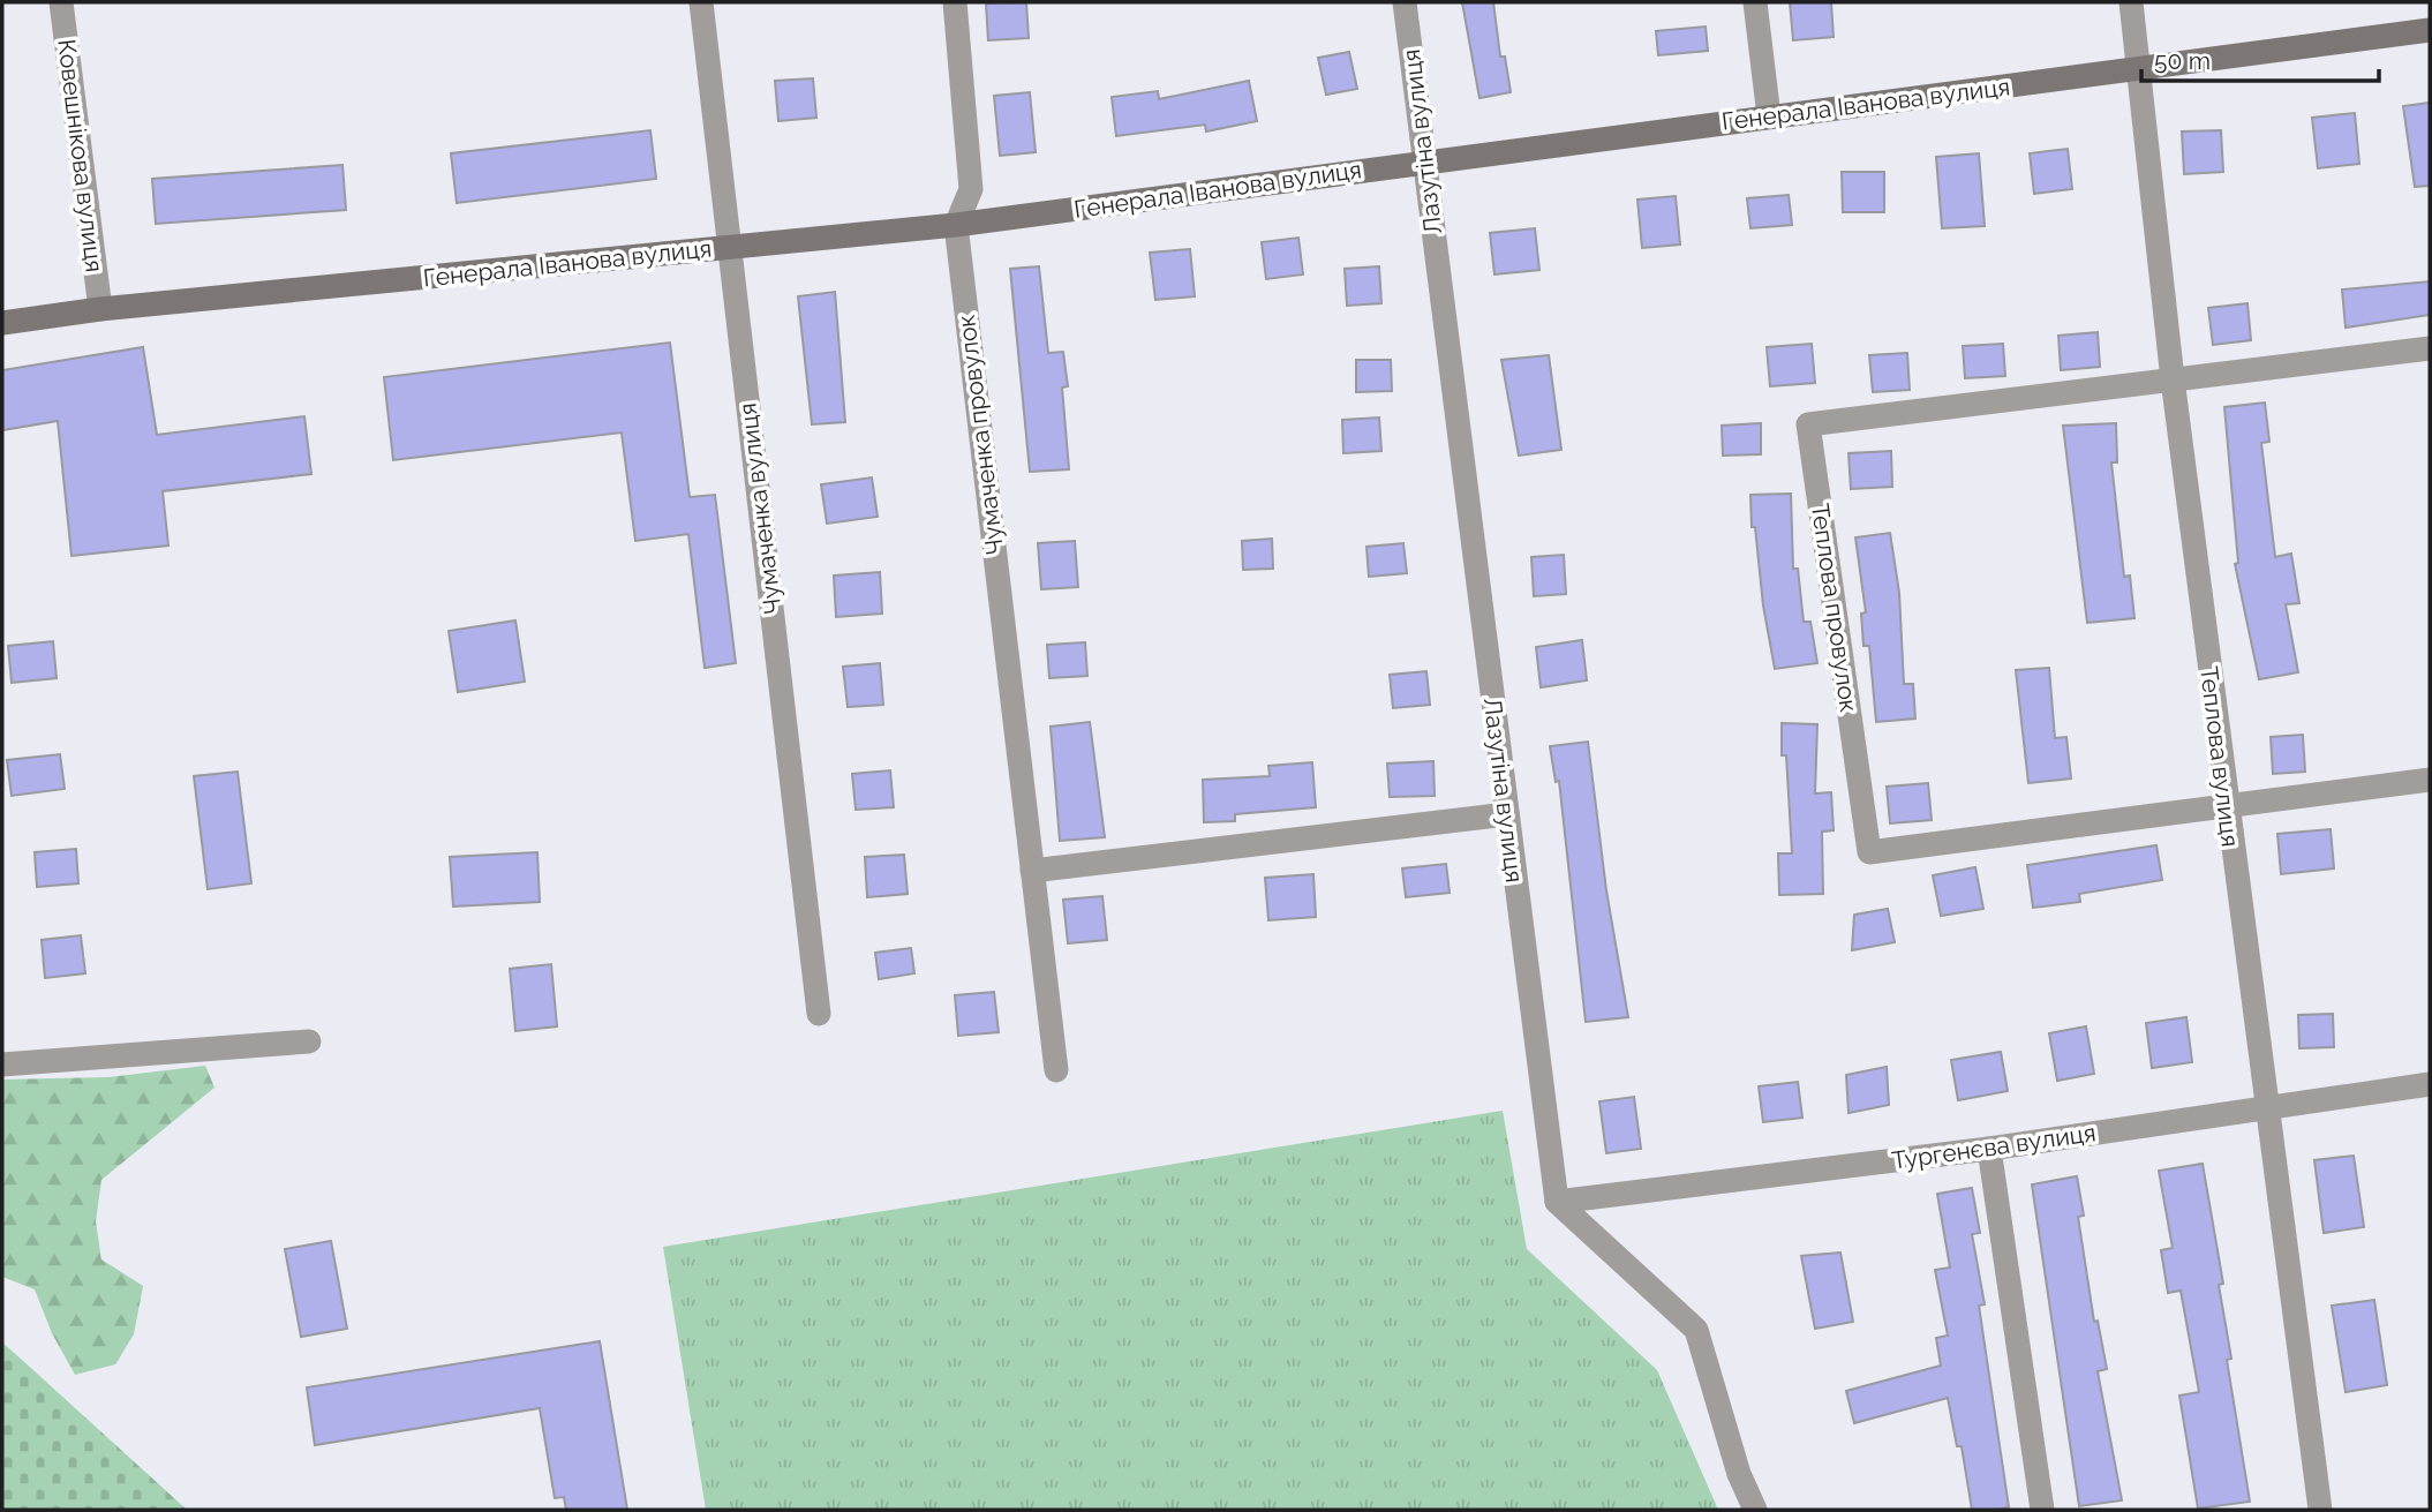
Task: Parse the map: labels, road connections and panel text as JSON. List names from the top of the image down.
{
  "streets": {
    "street": [
      "Генерала Іванова вулиця",
      "Лазутіна вулиця",
      "Ковешнікова вулиця",
      "Чумаченка провулок",
      "Чумаченка вулиця",
      "Теплова провулок",
      "Теплова вулиця",
      "Тургенєва вулиця"
    ]
  },
  "crossings": [
    ["Генерала Іванова вулиця", "Лазутіна вулиця"],
    ["Генерала Іванова вулиця", "Ковешнікова вулиця"],
    ["Генерала Іванова вулиця", "Чумаченка провулок"],
    ["Генерала Іванова вулиця", "Чумаченка вулиця"],
    ["Генерала Іванова вулиця", "Теплова вулиця"],
    ["Лазутіна вулиця", "Тургенєва вулиця"],
    ["Теплова провулок", "Теплова вулиця"],
    ["Теплова вулиця", "Тургенєва вулиця"]
  ],
  "scale_bar": "50 m"
}
